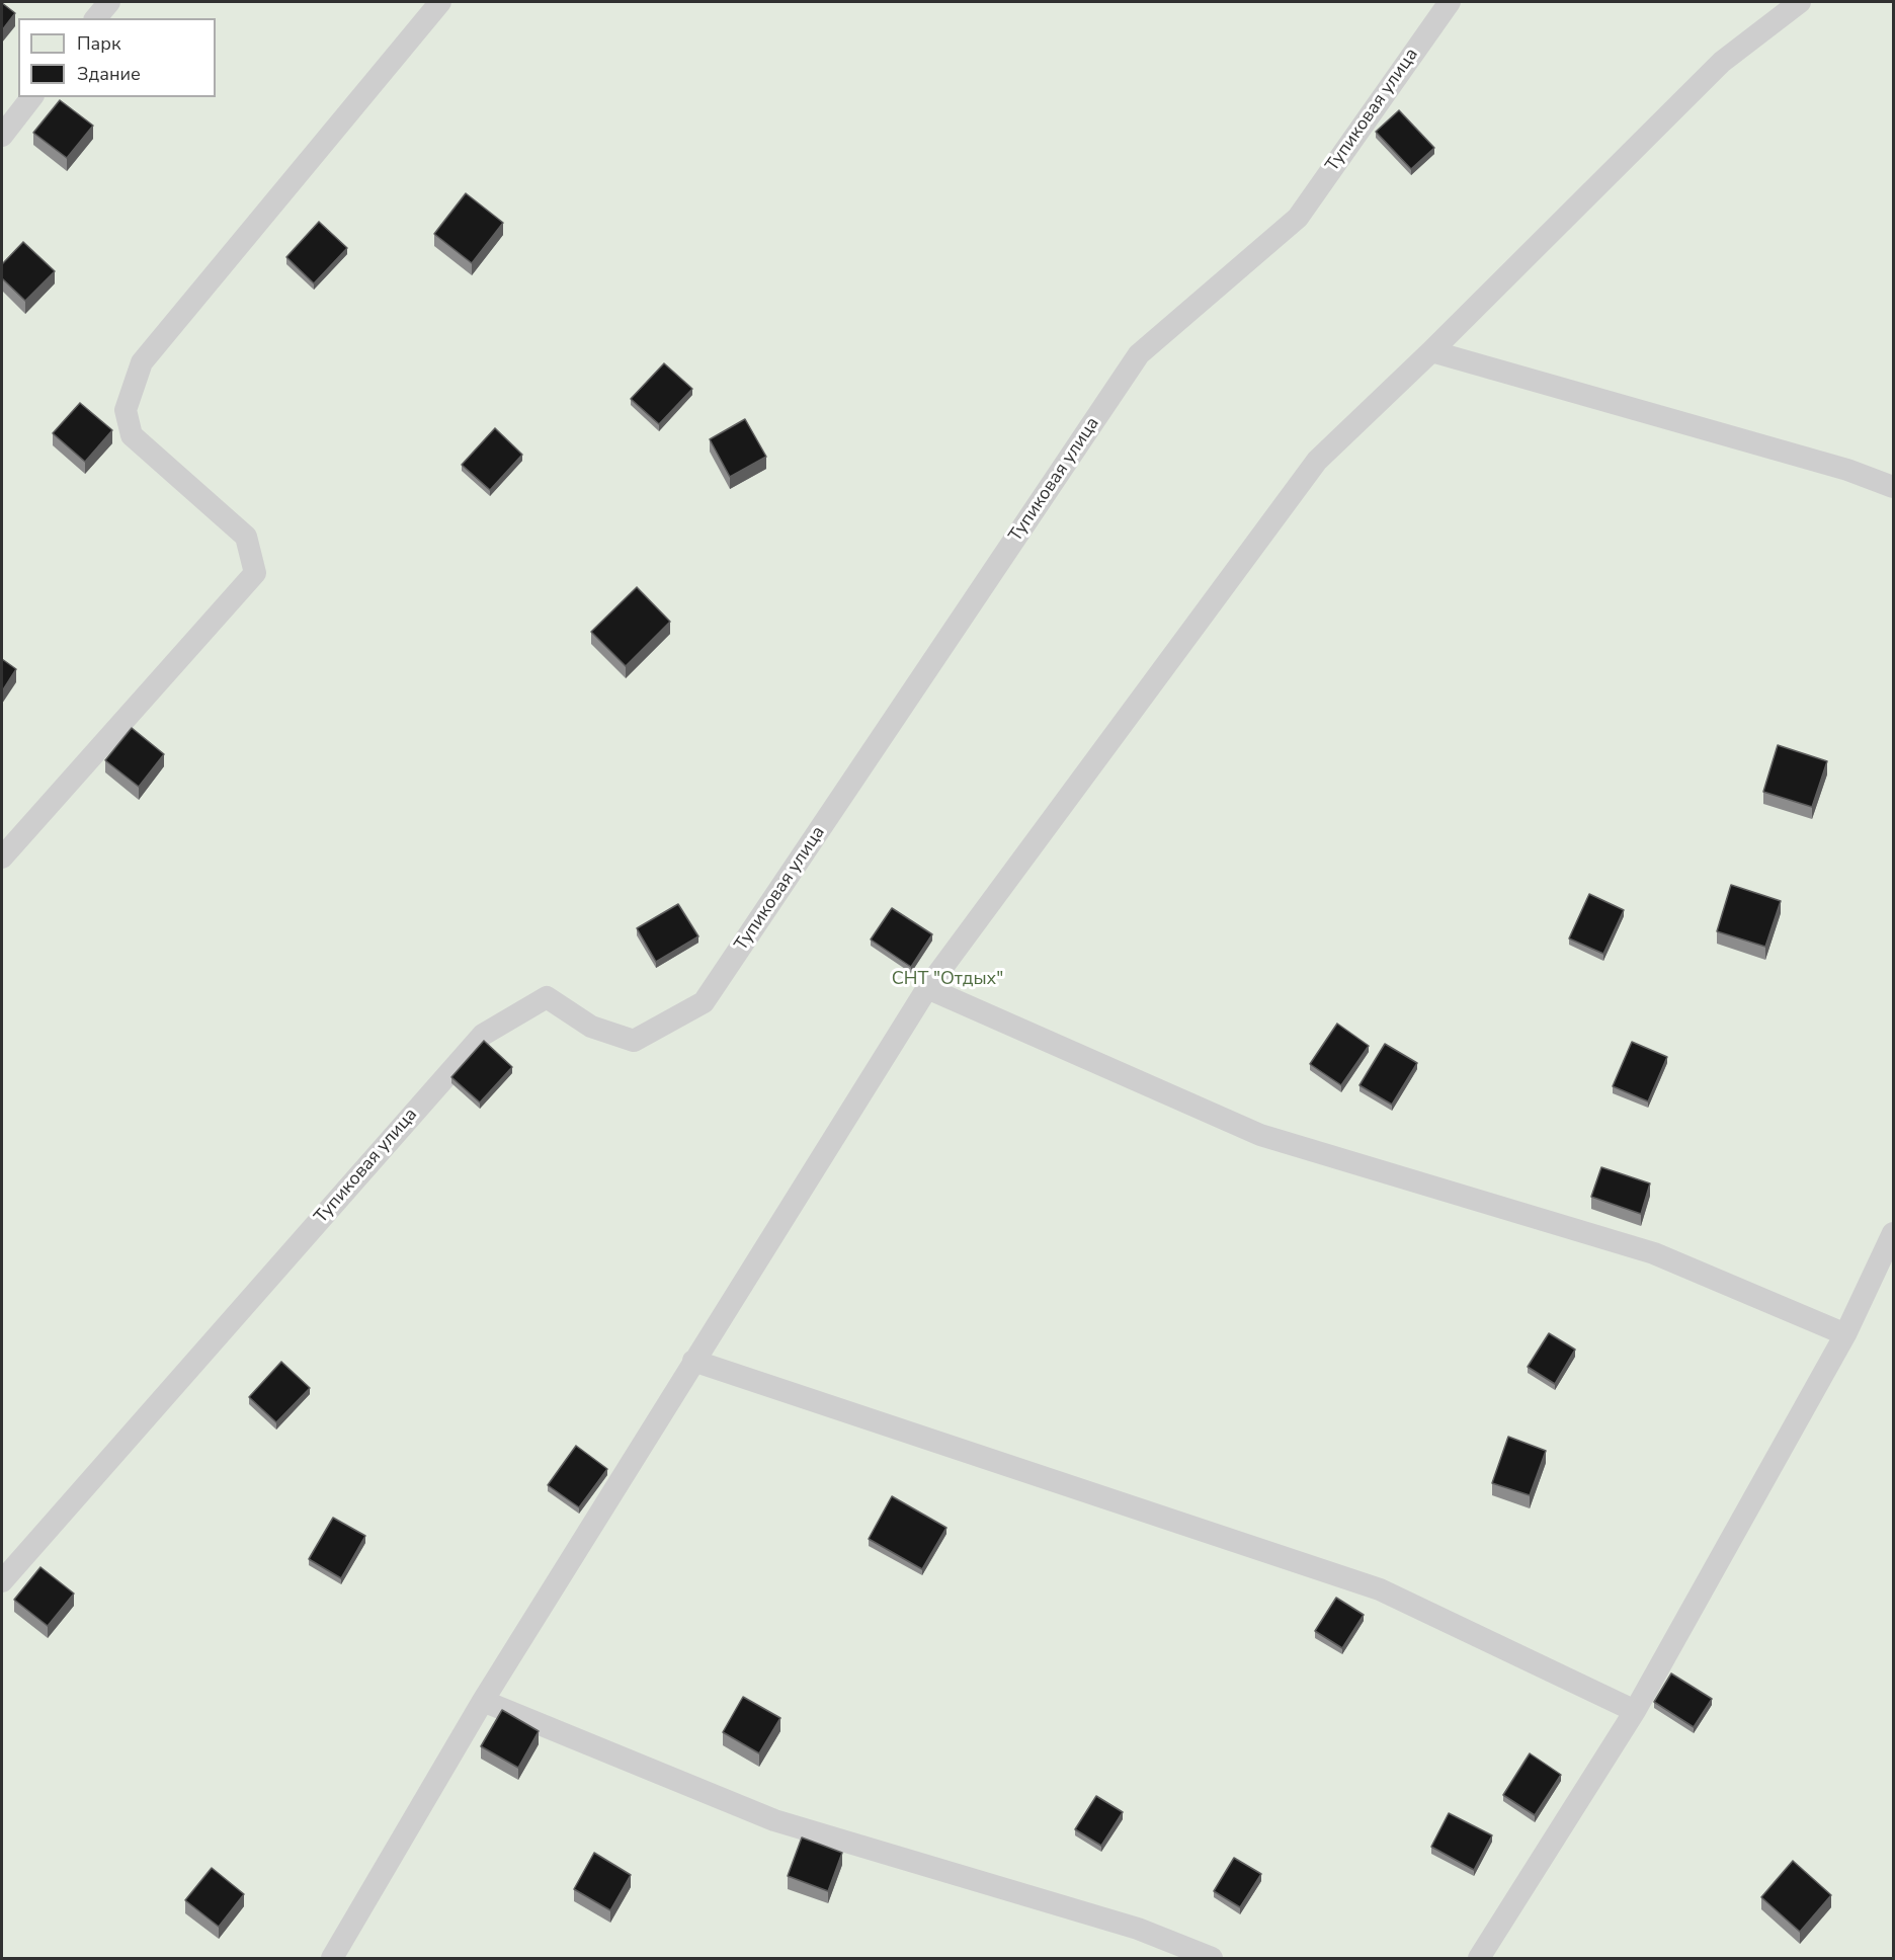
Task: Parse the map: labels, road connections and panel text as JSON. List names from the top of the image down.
{
  "streets": {
    "lane": ["Тупиковая улица"]
  },
  "parks": ["СНТ \"Отдых\""],
  "legend": ["Парк", "Здание"]
}
